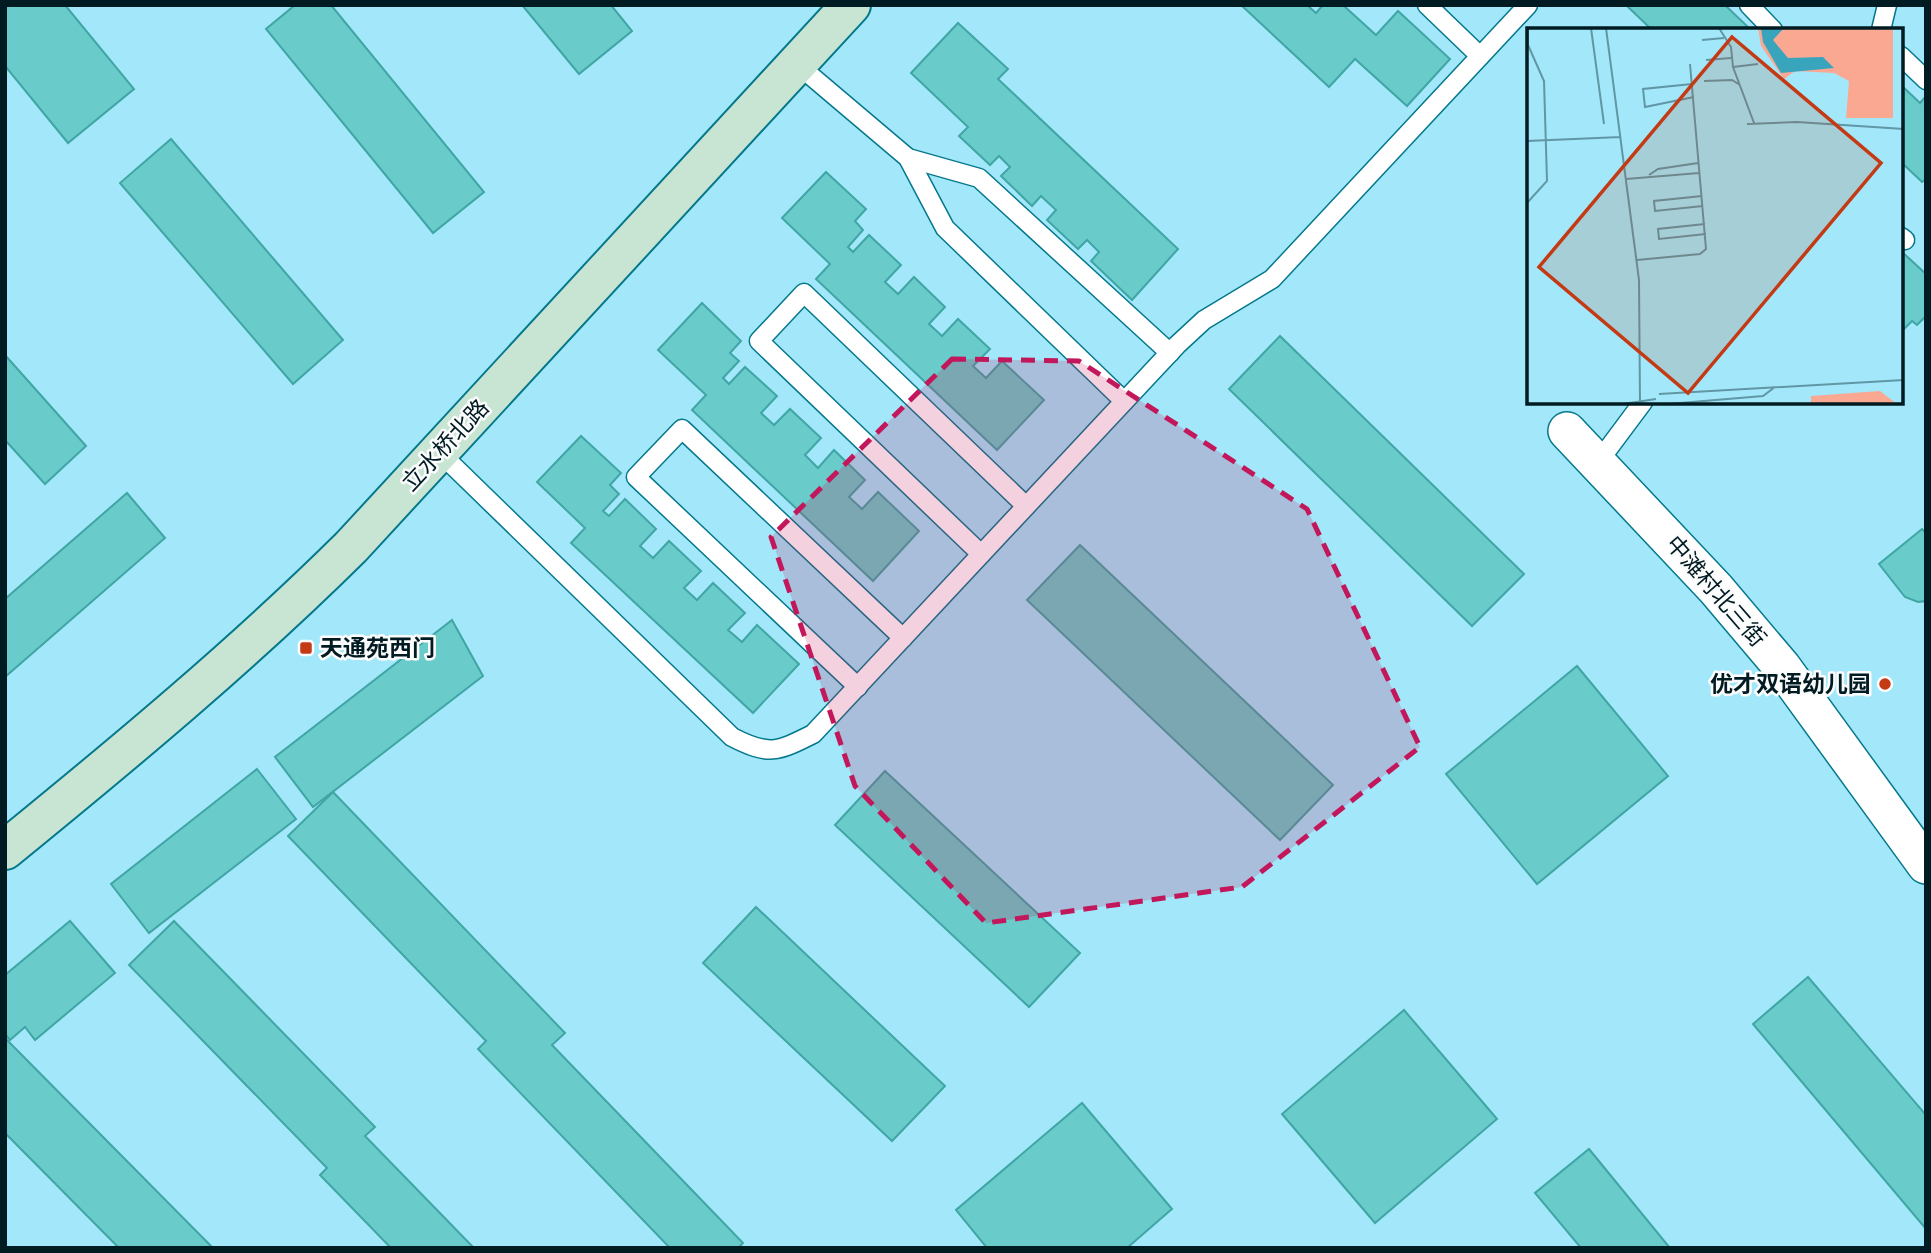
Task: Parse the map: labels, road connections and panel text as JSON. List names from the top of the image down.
{
  "streets": {
    "street": ["立水桥北路", "中滩村北三街"]
  },
  "places": {
    "transit": ["天通苑西门"],
    "other": ["优才双语幼儿园"]
  }
}
